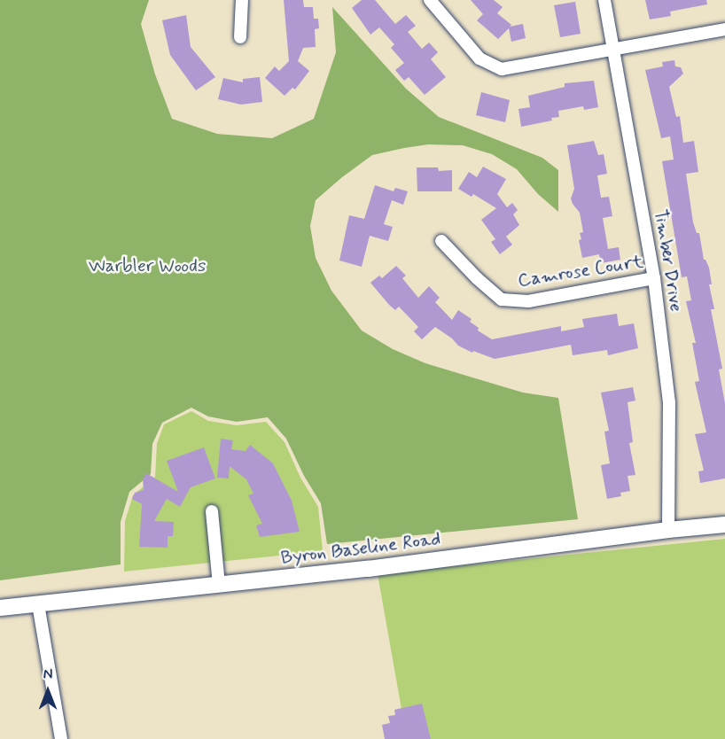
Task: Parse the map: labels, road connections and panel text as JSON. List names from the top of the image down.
{
  "streets": {
    "main road": ["Byron Baseline Road"],
    "street": ["Timber Drive", "Camrose Court"]
  },
  "crossings": [
    ["Timber Drive", "Camrose Court"],
    ["Timber Drive", "Byron Baseline Road"]
  ],
  "parks": ["Warbler Woods"],
  "north": "top"
}
